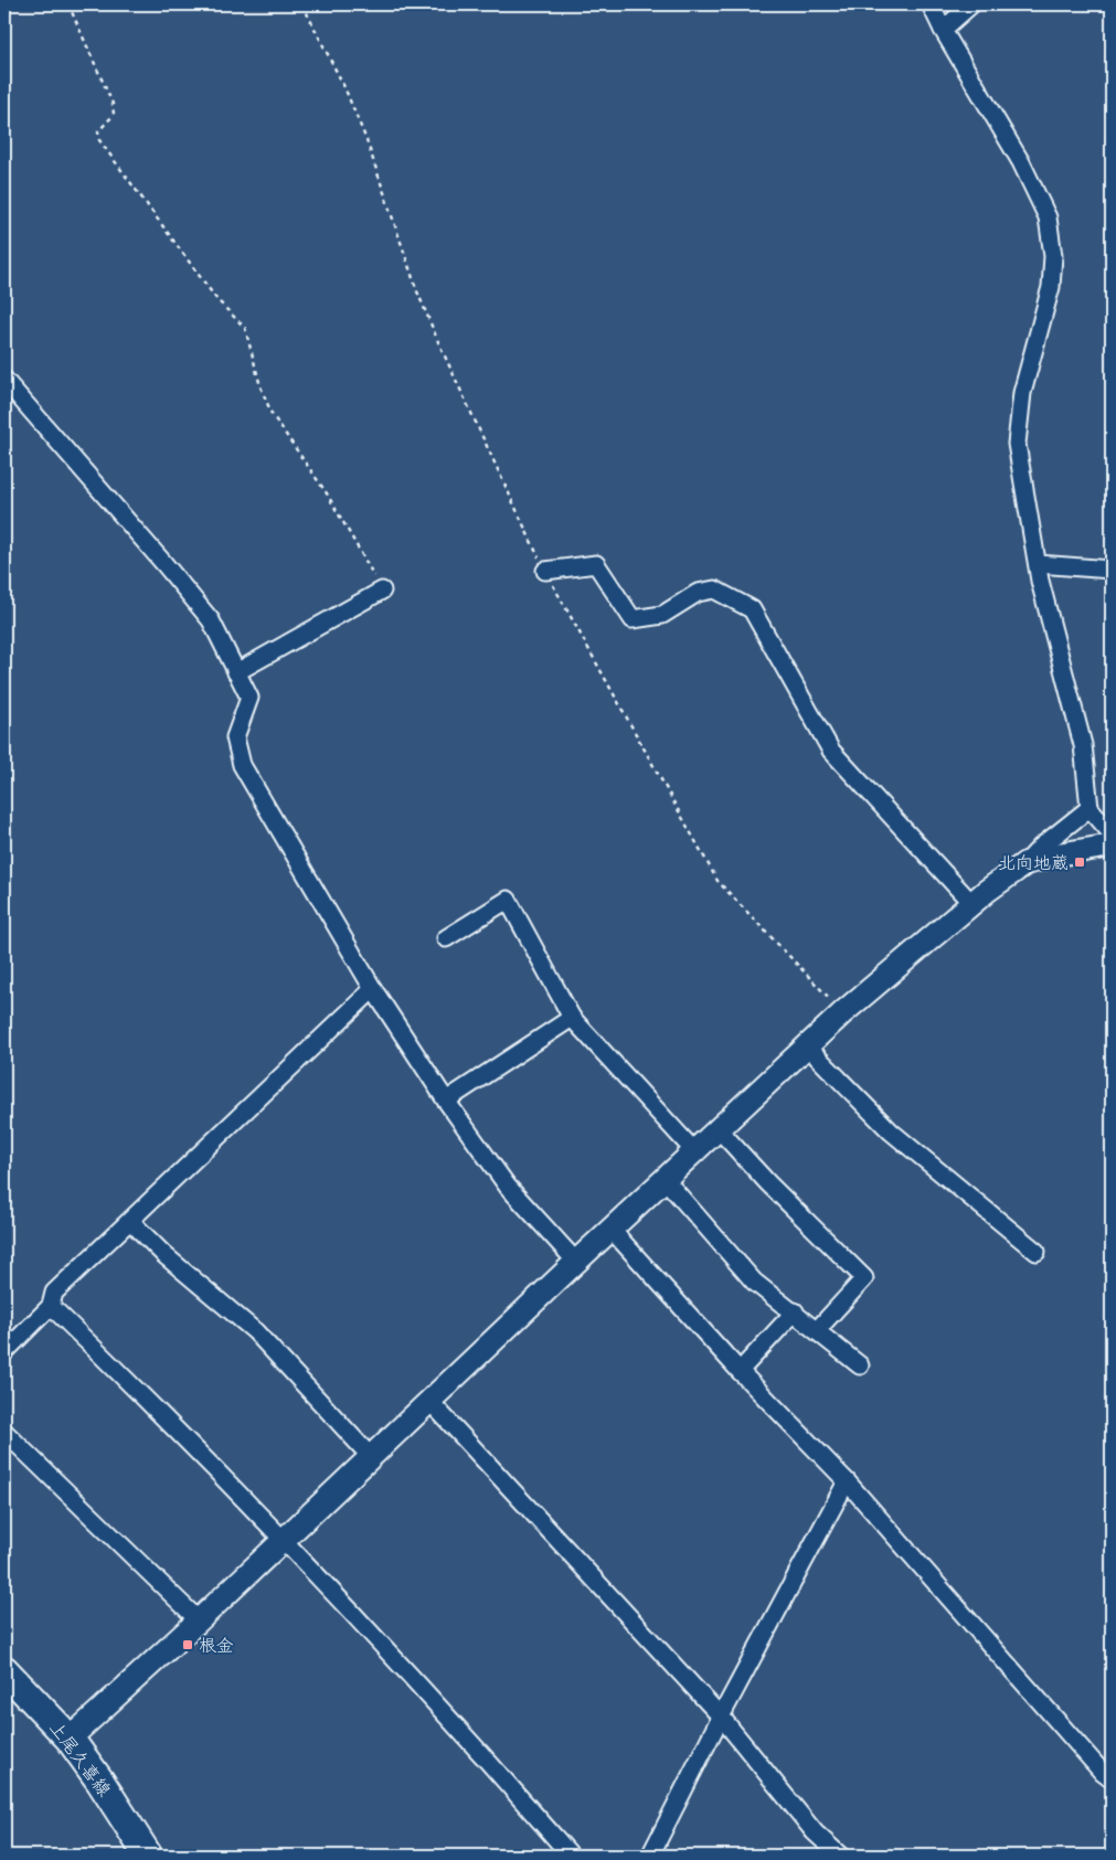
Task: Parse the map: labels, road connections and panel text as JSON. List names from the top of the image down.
{
  "streets": {
    "main road": ["上尾久喜線"]
  },
  "places": {
    "transit": ["北向地蔵", "根金"]
  }
}
